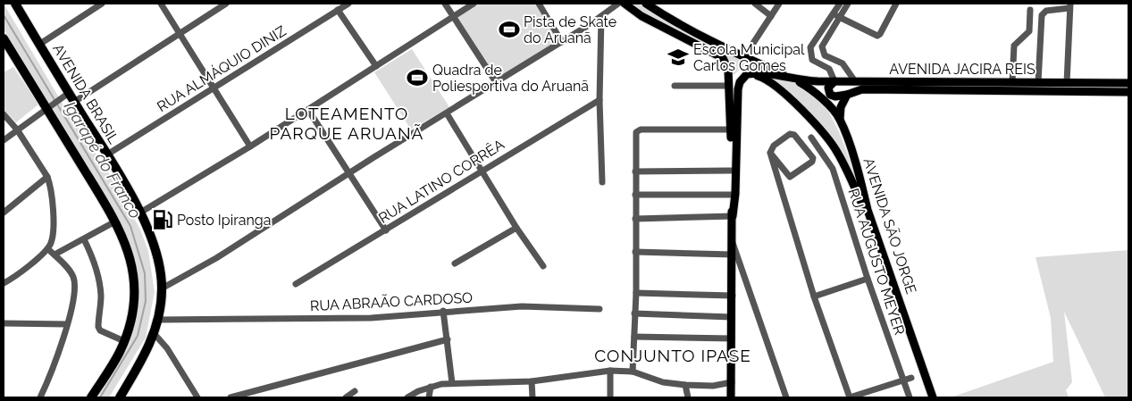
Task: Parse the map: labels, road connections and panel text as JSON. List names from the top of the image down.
{
  "streets": {
    "highway": ["AVENIDA BRASIL"],
    "main road": ["AVENIDA JACIRA REIS", "AVENIDA SÃO JORGE"],
    "street": [
      "RUA ALMÁQUIO DINIZ",
      "RUA LATINO CORRÊA",
      "RUA AUGUSTO MEYER",
      "RUA ABRAÃO CARDOSO"
    ]
  },
  "crossings": [
    ["RUA ALMÁQUIO DINIZ", "AVENIDA BRASIL"],
    ["AVENIDA JACIRA REIS", "AVENIDA SÃO JORGE"],
    ["AVENIDA BRASIL", "RUA ABRAÃO CARDOSO"]
  ],
  "districts": ["LOTEAMENTO PARQUE ARUANÃ", "CONJUNTO IPASE"],
  "water": ["Igarapé do Franco"],
  "places": {
    "sports": ["Pista de Skate do Aruanã", "Quadra de Poliesportiva do Aruanã"],
    "school or university": ["Escola Municipal Carlos Gomes"],
    "fuel station": ["Posto Ipiranga"]
  }
}
